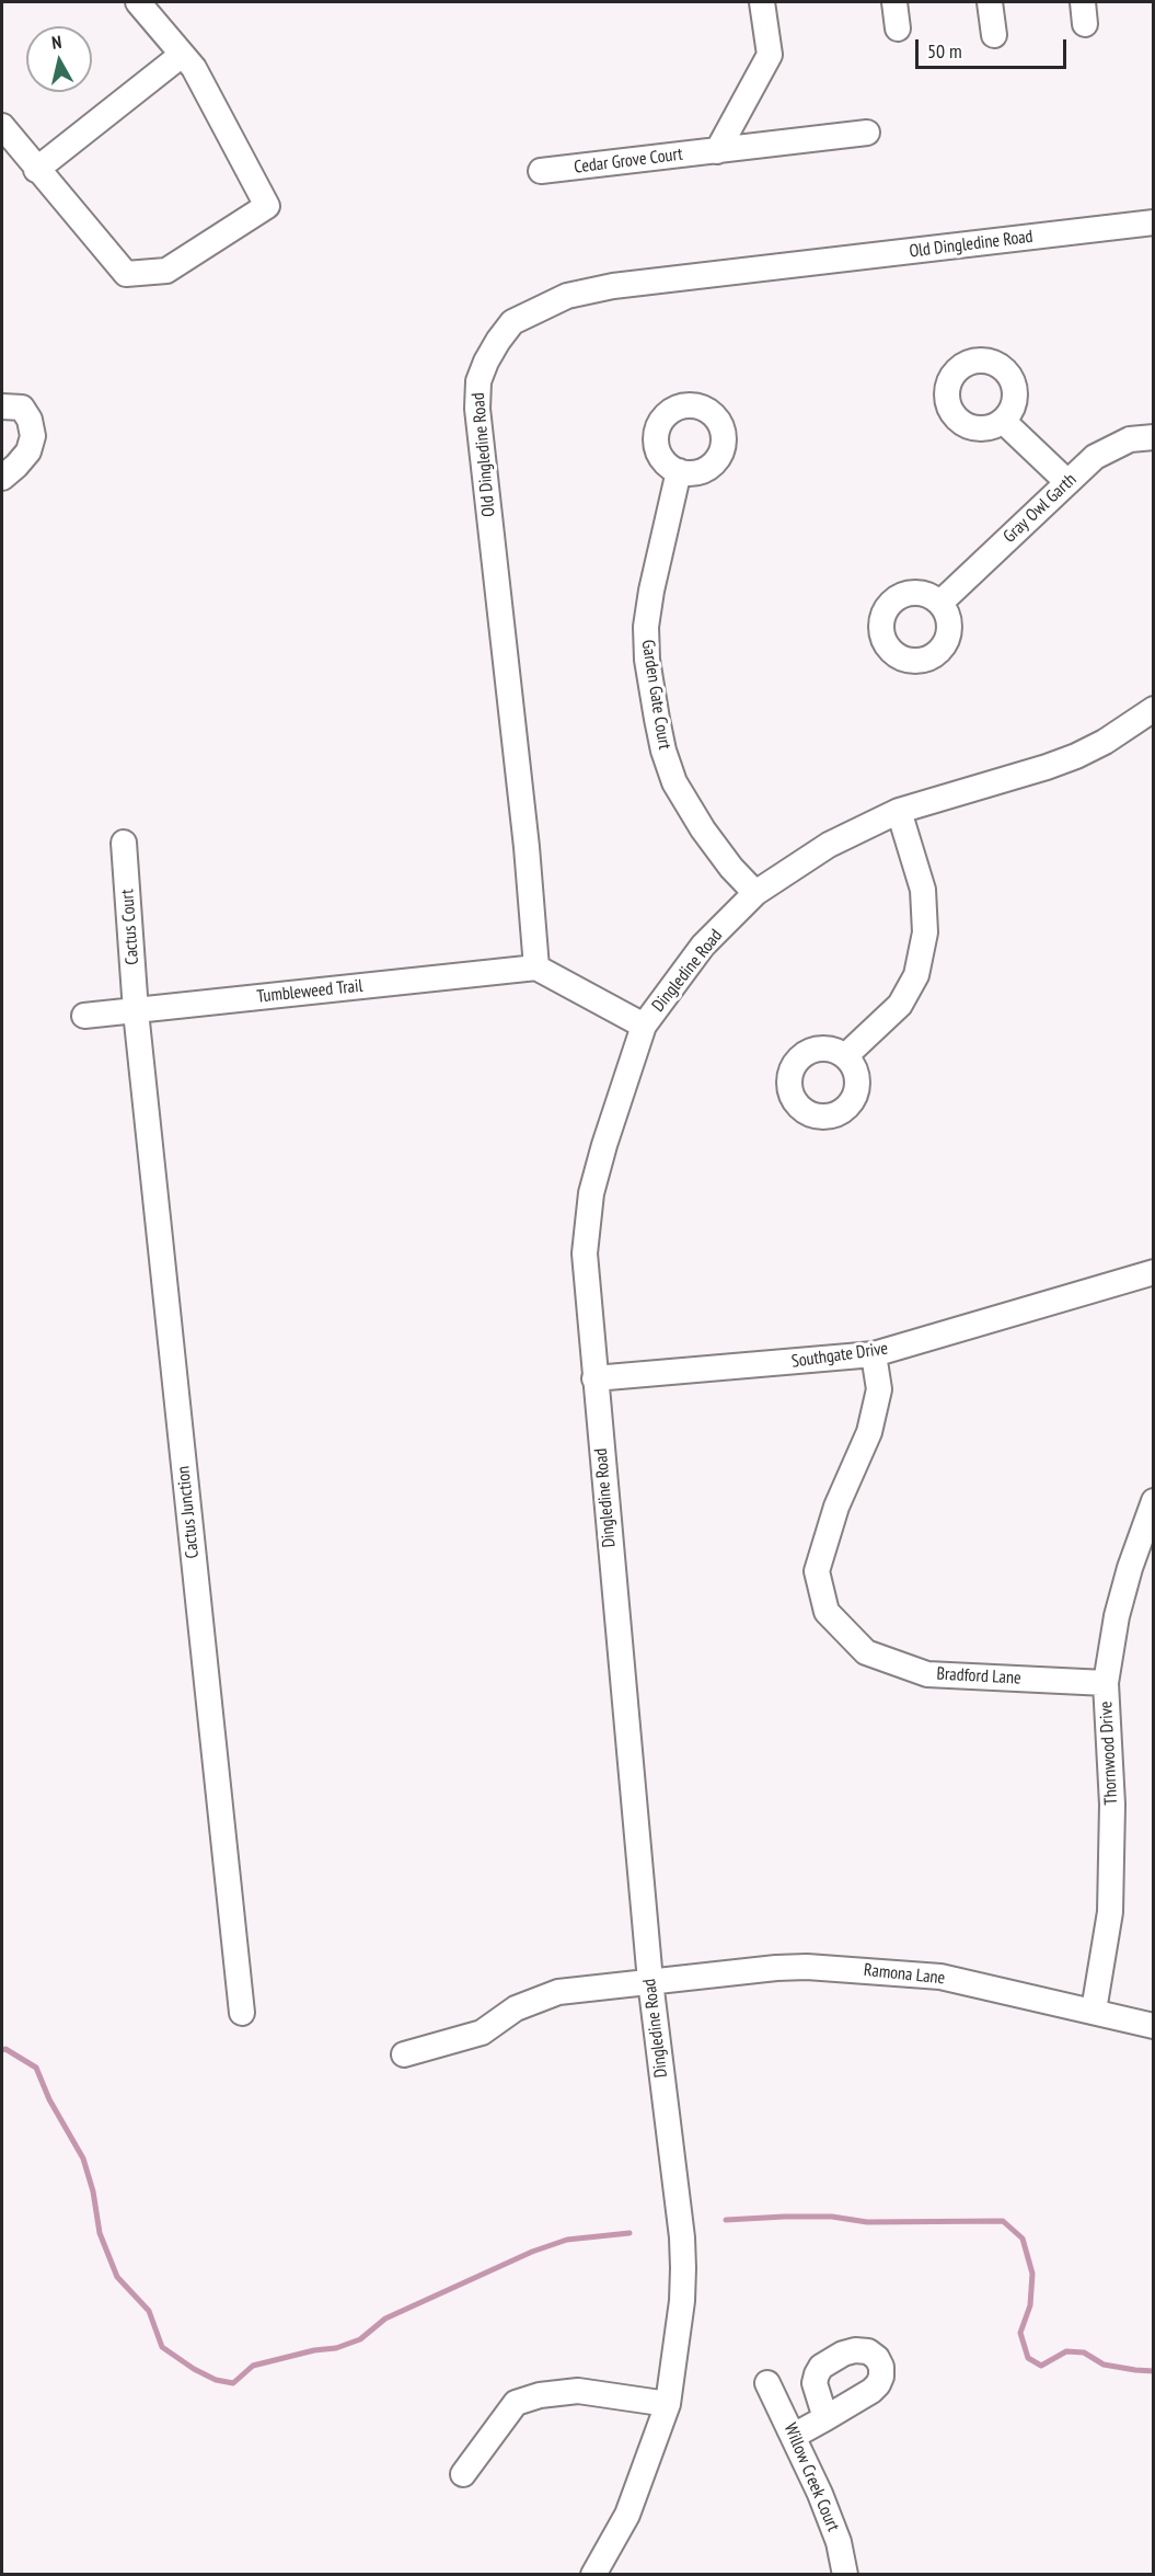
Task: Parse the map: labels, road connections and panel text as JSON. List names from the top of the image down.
{
  "streets": {
    "street": [
      "Cedar Grove Court",
      "Old Dingledine Road",
      "Gray Owl Garth",
      "Garden Gate Court",
      "Cactus Court",
      "Dingledine Road",
      "Tumbleweed Trail",
      "Southgate Drive",
      "Cactus Junction",
      "Bradford Lane",
      "Thornwood Drive",
      "Ramona Lane",
      "Willow Creek Court"
    ]
  },
  "crossings": [
    ["Old Dingledine Road", "Tumbleweed Trail"],
    ["Garden Gate Court", "Dingledine Road"],
    ["Cactus Court", "Tumbleweed Trail"],
    ["Cactus Court", "Cactus Junction"],
    ["Dingledine Road", "Southgate Drive"],
    ["Dingledine Road", "Ramona Lane"],
    ["Tumbleweed Trail", "Cactus Junction"],
    ["Southgate Drive", "Bradford Lane"],
    ["Bradford Lane", "Thornwood Drive"],
    ["Thornwood Drive", "Ramona Lane"]
  ],
  "scale_bar": "50 m",
  "north": "top"
}
